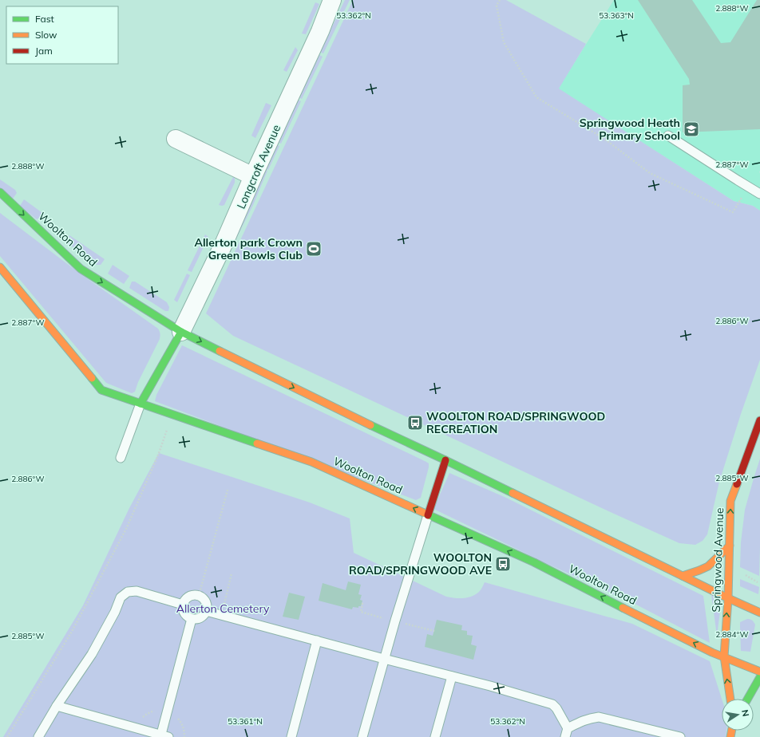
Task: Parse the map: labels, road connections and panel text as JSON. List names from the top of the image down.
{
  "streets": {
    "main road": ["Woolton Road", "Springwood Avenue"],
    "street": ["Longcroft Avenue"]
  },
  "crossings": [
    ["Longcroft Avenue", "Woolton Road"],
    ["Woolton Road", "Springwood Avenue"]
  ],
  "one_way": ["Springwood Avenue"],
  "parks": ["Allerton Cemetery"],
  "places": {
    "school or university": ["Springwood Heath Primary School"],
    "sports": ["Allerton park Crown Green Bowls Club"],
    "bus stop": ["WOOLTON ROAD/SPRINGWOOD RECREATION", "WOOLTON ROAD/SPRINGWOOD AVE"]
  },
  "legend": ["Fast", "Slow", "Jam"],
  "north": "right",
  "coordinates": [
    "2.888°W",
    "53.362°N",
    "53.363°N",
    "2.887°W",
    "2.886°W",
    "2.885°W",
    "2.884°W",
    "53.361°N"
  ]
}
